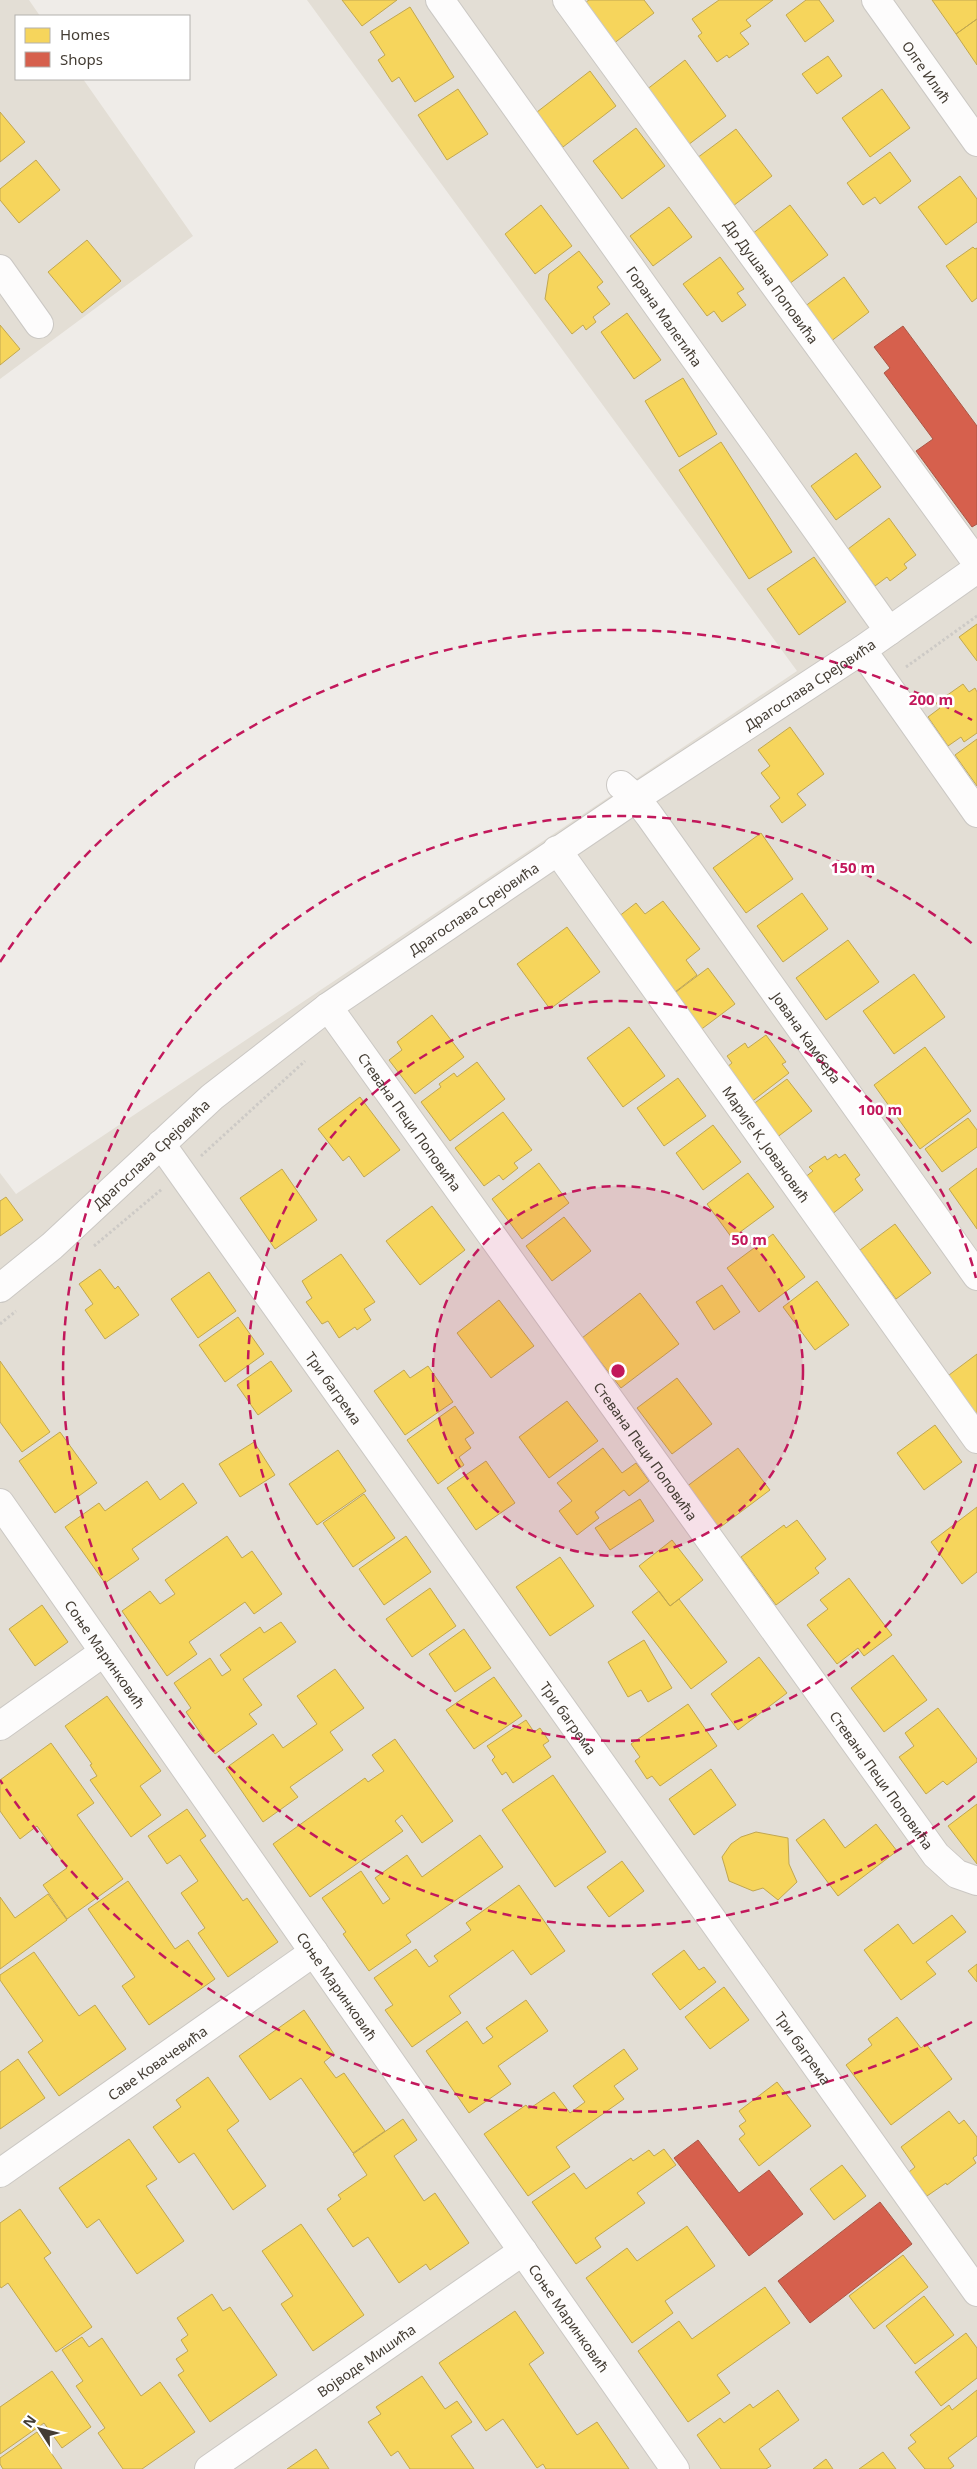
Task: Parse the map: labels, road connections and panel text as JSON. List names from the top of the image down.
{
  "streets": {
    "street": [
      "Олге Илић",
      "Др Душана Поповића",
      "Горана Малетића",
      "Драгослава Срејовића",
      "Јована Камбера",
      "Стевана Пеци Поповића",
      "Марије К. Јовановић",
      "Три багрема",
      "Соње Маринковић",
      "Саве Ковачевића",
      "Војводе Мишића"
    ]
  },
  "crossings": [
    ["Горана Малетића", "Драгослава Срејовића"],
    ["Драгослава Срејовића", "Јована Камбера"],
    ["Драгослава Срејовића", "Стевана Пеци Поповића"],
    ["Драгослава Срејовића", "Марије К. Јовановић"],
    ["Драгослава Срејовића", "Три багрема"],
    ["Соње Маринковић", "Саве Ковачевића"],
    ["Соње Маринковић", "Војводе Мишића"]
  ],
  "legend": ["Homes", "Shops"],
  "north": "top left",
  "rings": [
    "200 m",
    "150 m",
    "100 m",
    "50 m"
  ]
}
